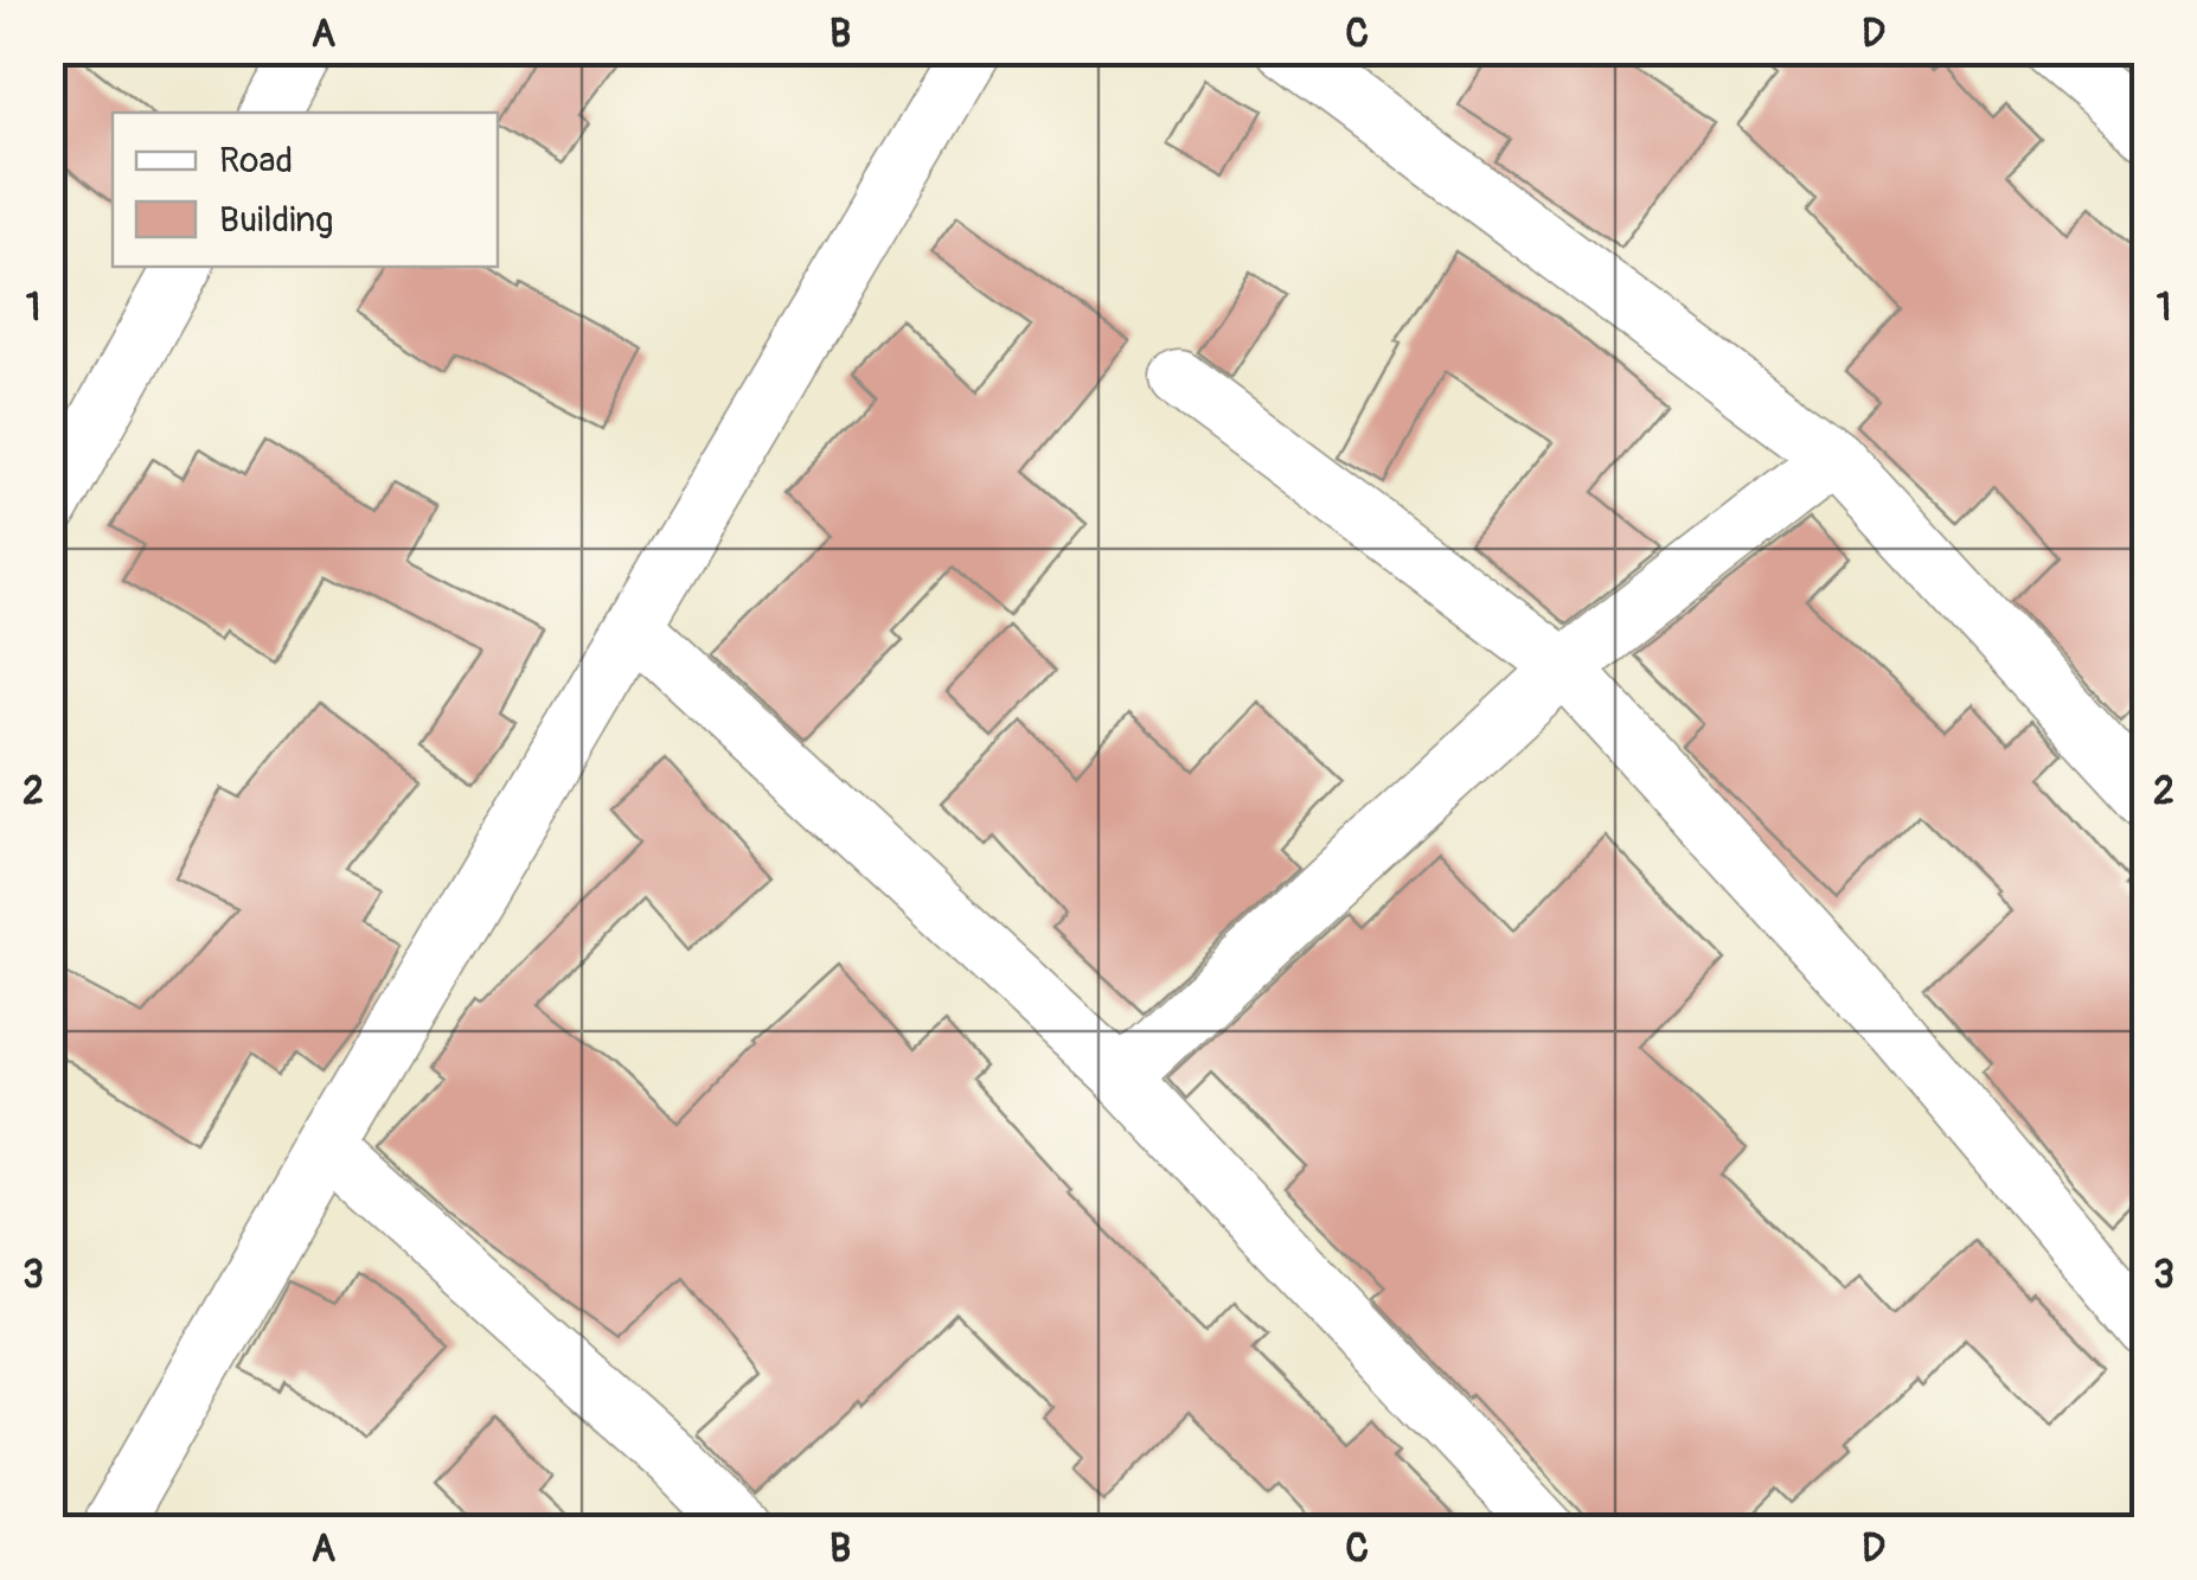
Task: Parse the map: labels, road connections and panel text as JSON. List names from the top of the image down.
{
  "legend": ["Road", "Building"],
  "grid": {
    "columns": [
      "A",
      "B",
      "C",
      "D"
    ],
    "rows": ["1", "2", "3"]
  }
}
